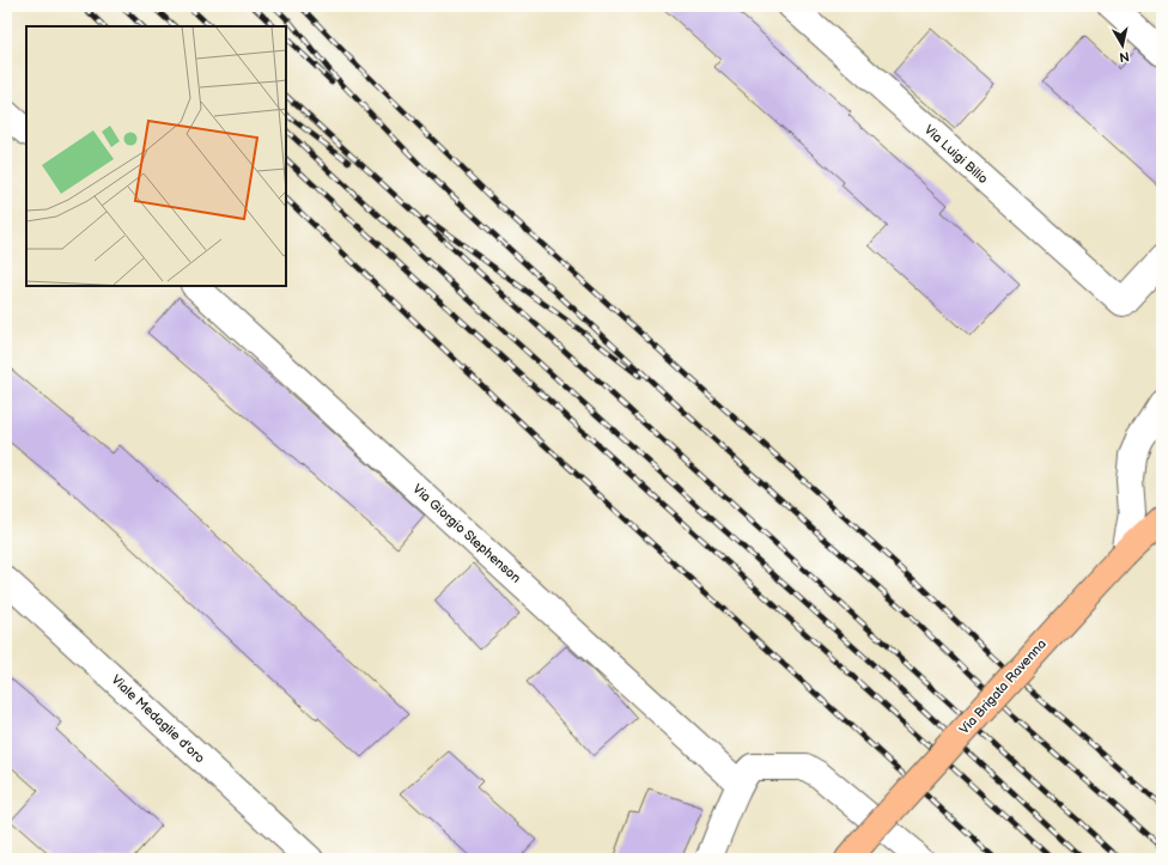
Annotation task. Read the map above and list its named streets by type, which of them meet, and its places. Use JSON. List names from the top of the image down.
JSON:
{
  "streets": {
    "main road": ["Via Brigata Ravenna"],
    "street": ["Via Luigi Bilio", "Via Giorgio Stephenson", "Viale Medaglie d'oro"]
  },
  "north": "bottom"
}
